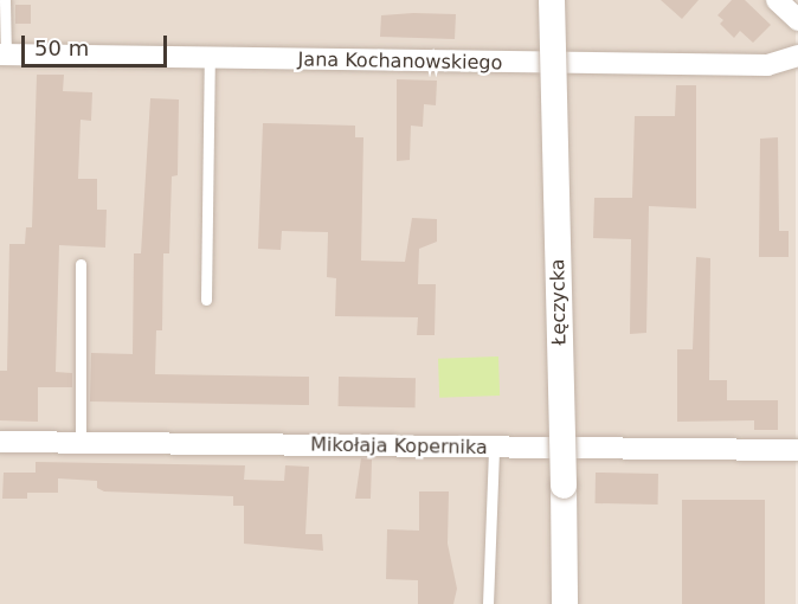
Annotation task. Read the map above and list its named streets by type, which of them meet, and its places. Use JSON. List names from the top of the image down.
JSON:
{
  "streets": {
    "street": ["Jana Kochanowskiego", "Łęczycka", "Mikołaja Kopernika"]
  },
  "scale_bar": "50 m"
}
